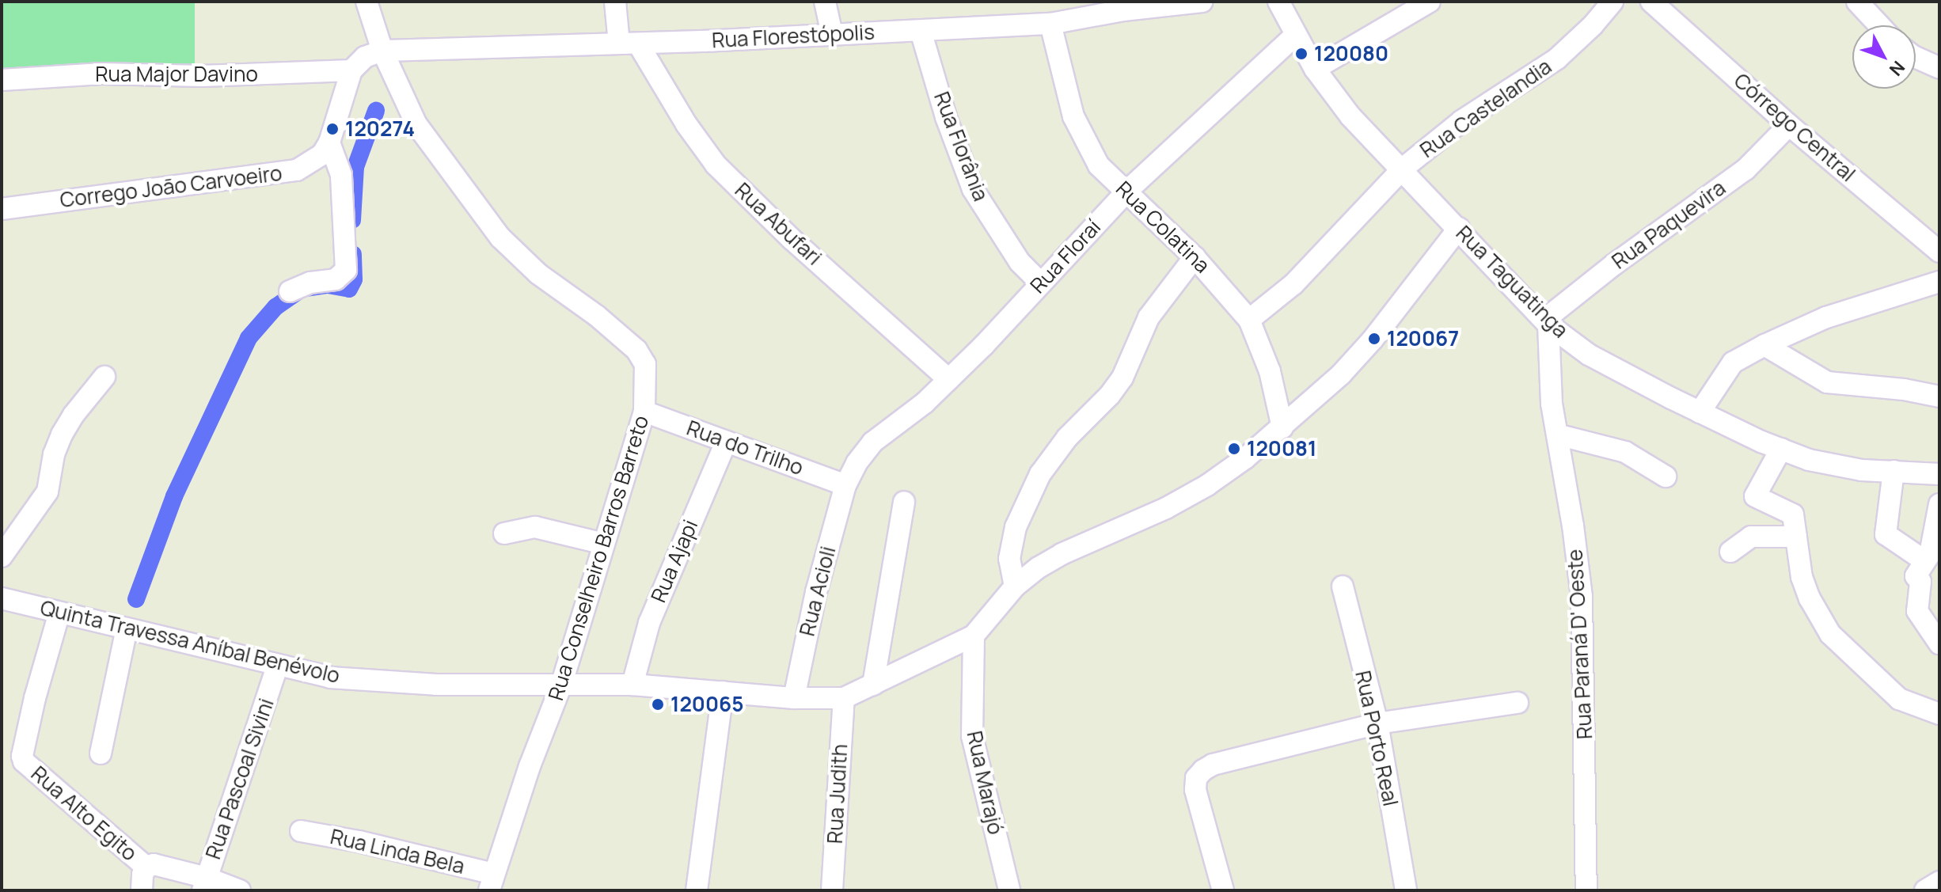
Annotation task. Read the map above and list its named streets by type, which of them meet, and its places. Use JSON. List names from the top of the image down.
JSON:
{
  "streets": {
    "street": [
      "Rua Florestópolis",
      "Rua Major Davino",
      "Rua Castelandia",
      "Córrego Central",
      "Rua Florânia",
      "Corrego João Carvoeiro",
      "Rua Abufari",
      "Rua Paquevira",
      "Rua Colatina",
      "Rua Floraí",
      "Rua Taguatinga",
      "Rua do Trilho",
      "Rua Conselheiro Barros Barreto",
      "Rua Ajapi",
      "Rua Acioli",
      "Quinta Travessa Aníbal Benévolo",
      "Rua Paraná D' Oeste",
      "Rua Porto Real",
      "Rua Pascoal Sivini",
      "Rua Marajó",
      "Rua Judith",
      "Rua Alto Egito",
      "Rua Linda Bela"
    ]
  },
  "crossings": [
    ["Rua Florestópolis", "Rua Florânia"],
    ["Rua Florestópolis", "Rua Abufari"],
    ["Rua Florestópolis", "Rua Colatina"],
    ["Rua Florestópolis", "Rua Conselheiro Barros Barreto"],
    ["Rua Castelandia", "Rua Colatina"],
    ["Rua Castelandia", "Rua Taguatinga"],
    ["Córrego Central", "Rua Paquevira"],
    ["Rua Florânia", "Rua Floraí"],
    ["Rua Abufari", "Rua Floraí"],
    ["Rua Paquevira", "Rua Taguatinga"],
    ["Rua Paquevira", "Rua Paraná D' Oeste"],
    ["Rua Colatina", "Rua Floraí"],
    ["Rua Colatina", "Quinta Travessa Aníbal Benévolo"],
    ["Rua Floraí", "Rua Taguatinga"],
    ["Rua Floraí", "Rua do Trilho"],
    ["Rua Floraí", "Rua Acioli"],
    ["Rua Taguatinga", "Quinta Travessa Aníbal Benévolo"],
    ["Rua Taguatinga", "Rua Paraná D' Oeste"],
    ["Rua do Trilho", "Rua Conselheiro Barros Barreto"],
    ["Rua do Trilho", "Rua Ajapi"],
    ["Rua do Trilho", "Rua Acioli"],
    ["Rua Conselheiro Barros Barreto", "Quinta Travessa Aníbal Benévolo"],
    ["Rua Conselheiro Barros Barreto", "Rua Linda Bela"],
    ["Rua Ajapi", "Quinta Travessa Aníbal Benévolo"],
    ["Rua Acioli", "Quinta Travessa Aníbal Benévolo"],
    ["Quinta Travessa Aníbal Benévolo", "Rua Pascoal Sivini"],
    ["Quinta Travessa Aníbal Benévolo", "Rua Marajó"],
    ["Quinta Travessa Aníbal Benévolo", "Rua Judith"],
    ["Quinta Travessa Aníbal Benévolo", "Rua Alto Egito"]
  ],
  "places": [
    "120080",
    "120274",
    "120067",
    "120081",
    "120065"
  ],
  "north": "bottom right"
}
